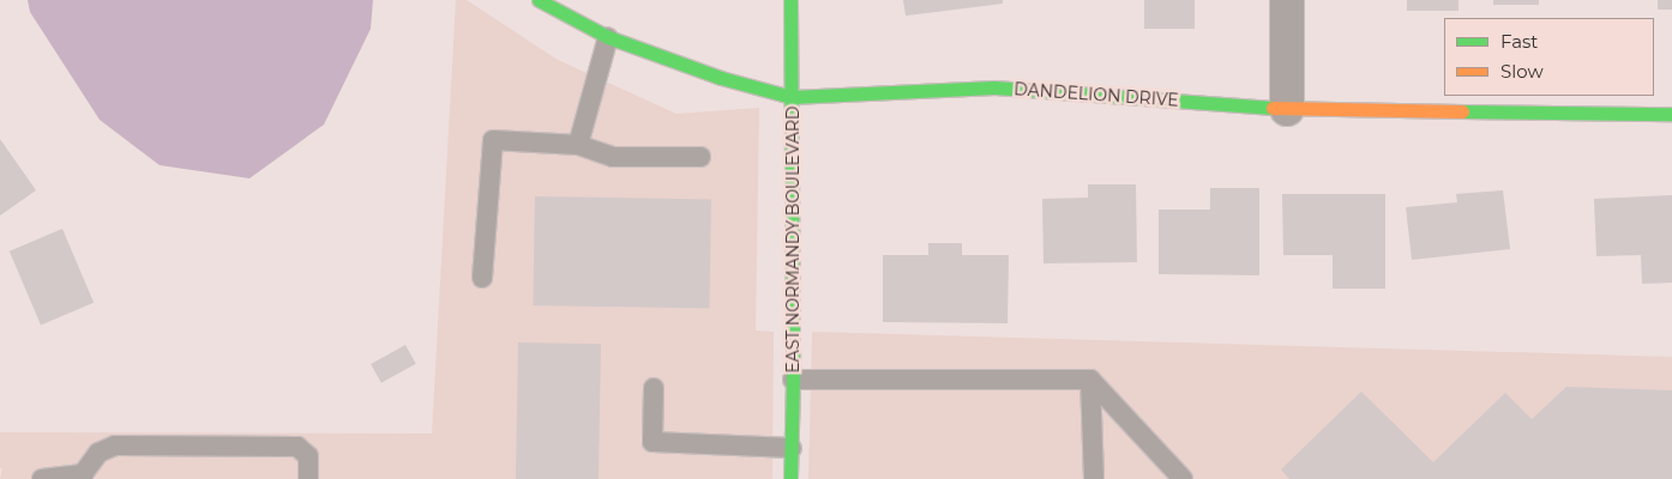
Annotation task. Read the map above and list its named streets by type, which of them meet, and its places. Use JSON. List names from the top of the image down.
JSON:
{
  "streets": {
    "street": ["DANDELION DRIVE", "EAST NORMANDY BOULEVARD"]
  },
  "crossings": [
    ["DANDELION DRIVE", "EAST NORMANDY BOULEVARD"]
  ],
  "legend": ["Fast", "Slow"]
}
